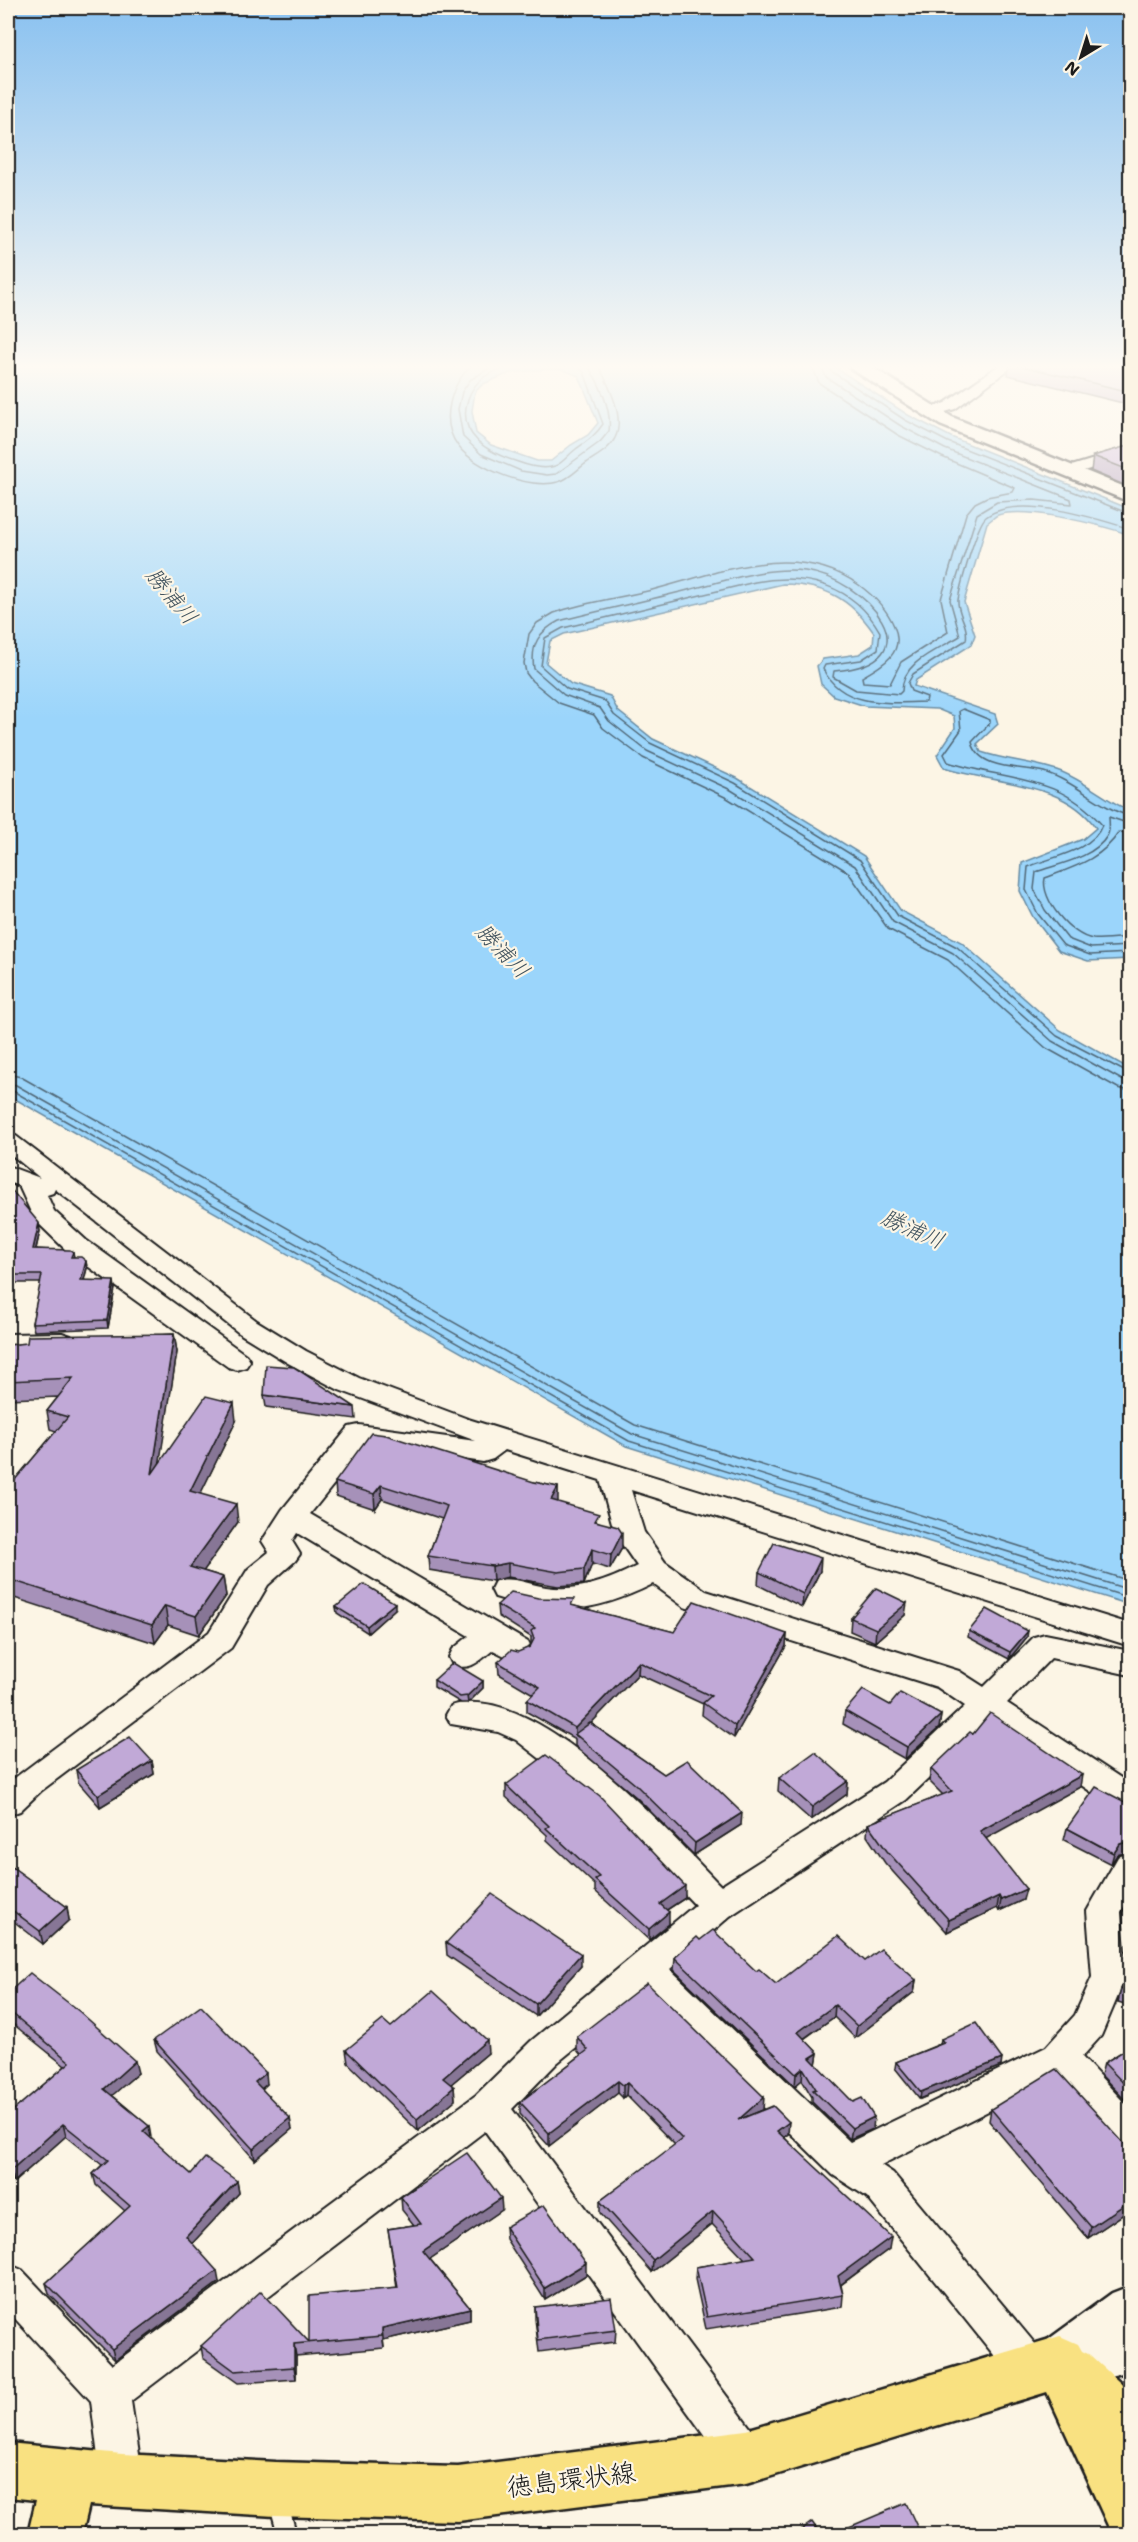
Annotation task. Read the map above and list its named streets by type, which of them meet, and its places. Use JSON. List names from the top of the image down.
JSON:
{
  "streets": {
    "main road": ["徳島環状線"]
  },
  "water": ["勝浦川"],
  "north": "bottom left"
}
